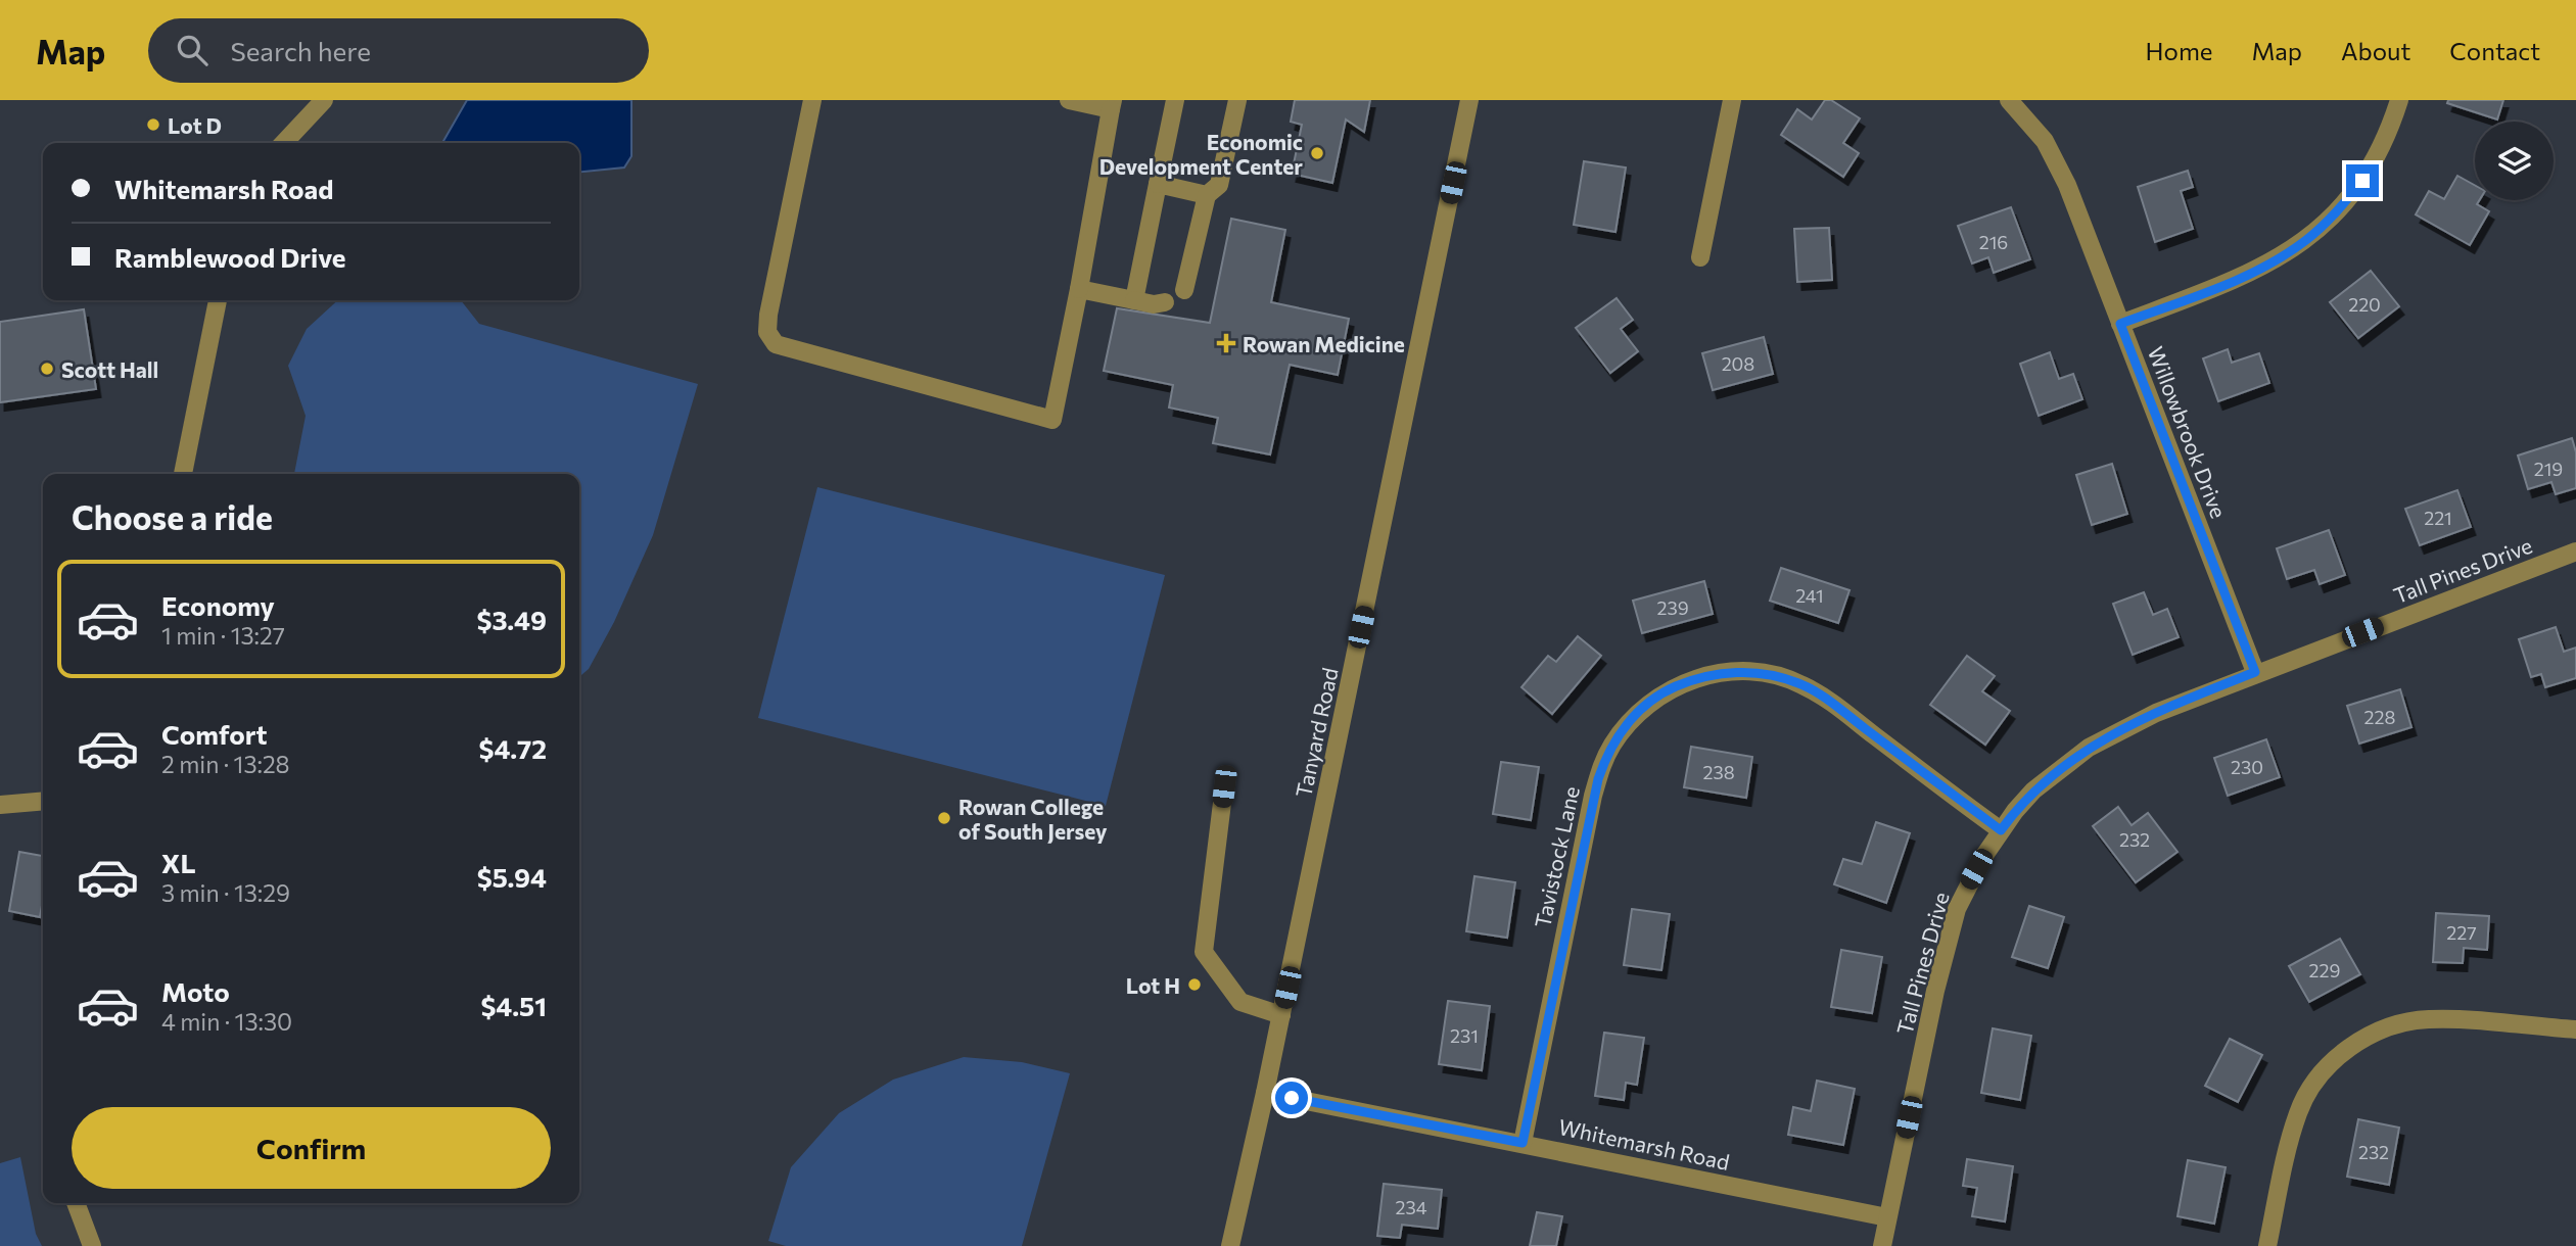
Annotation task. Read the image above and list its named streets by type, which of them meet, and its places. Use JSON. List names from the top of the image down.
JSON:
{
  "streets": {
    "street": [
      "Willowbrook Drive",
      "Tall Pines Drive",
      "Tanyard Road",
      "Tavistock Lane",
      "Whitemarsh Road"
    ]
  },
  "crossings": [
    ["Willowbrook Drive", "Tall Pines Drive"],
    ["Tall Pines Drive", "Tavistock Lane"],
    ["Tall Pines Drive", "Whitemarsh Road"],
    ["Tanyard Road", "Whitemarsh Road"],
    ["Tavistock Lane", "Whitemarsh Road"]
  ],
  "places": {
    "other": [
      "Lot D",
      "Economic Development Center",
      "Scott Hall",
      "Rowan College of South Jersey",
      "Lot H"
    ],
    "health": ["Rowan Medicine"]
  },
  "house_numbers": [
    "216",
    "220",
    "208",
    "219",
    "221",
    "241",
    "239",
    "228",
    "230",
    "238",
    "232",
    "227",
    "229",
    "231",
    "232",
    "234"
  ],
  "page": {
    "header": "Map",
    "search": "Search here",
    "nav": [
      "Home",
      "Map",
      "About",
      "Contact"
    ],
    "banner": ["Whitemarsh Road", "Ramblewood Drive"],
    "heading": "Choose a ride",
    "list": [
      {
        "name": "Economy",
        "note": "1 min · 13:27",
        "value": "$3.49"
      },
      {
        "name": "Comfort",
        "note": "2 min · 13:28",
        "value": "$4.72"
      },
      {
        "name": "XL",
        "note": "3 min · 13:29",
        "value": "$5.94"
      },
      {
        "name": "Moto",
        "note": "4 min · 13:30",
        "value": "$4.51"
      }
    ],
    "buttons": "Confirm"
  }
}
